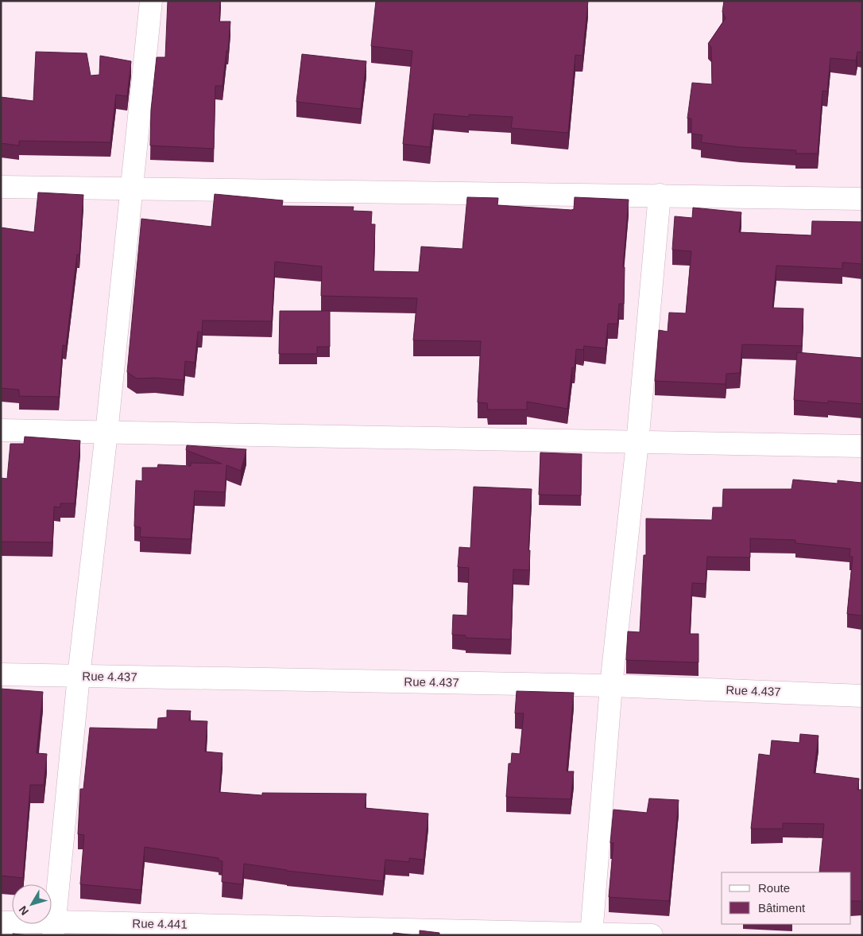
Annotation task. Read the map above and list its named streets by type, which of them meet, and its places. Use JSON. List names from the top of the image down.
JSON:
{
  "streets": {
    "street": ["Rue 4.437", "Rue 4.441"]
  },
  "legend": ["Route", "Bâtiment"],
  "north": "bottom left"
}
